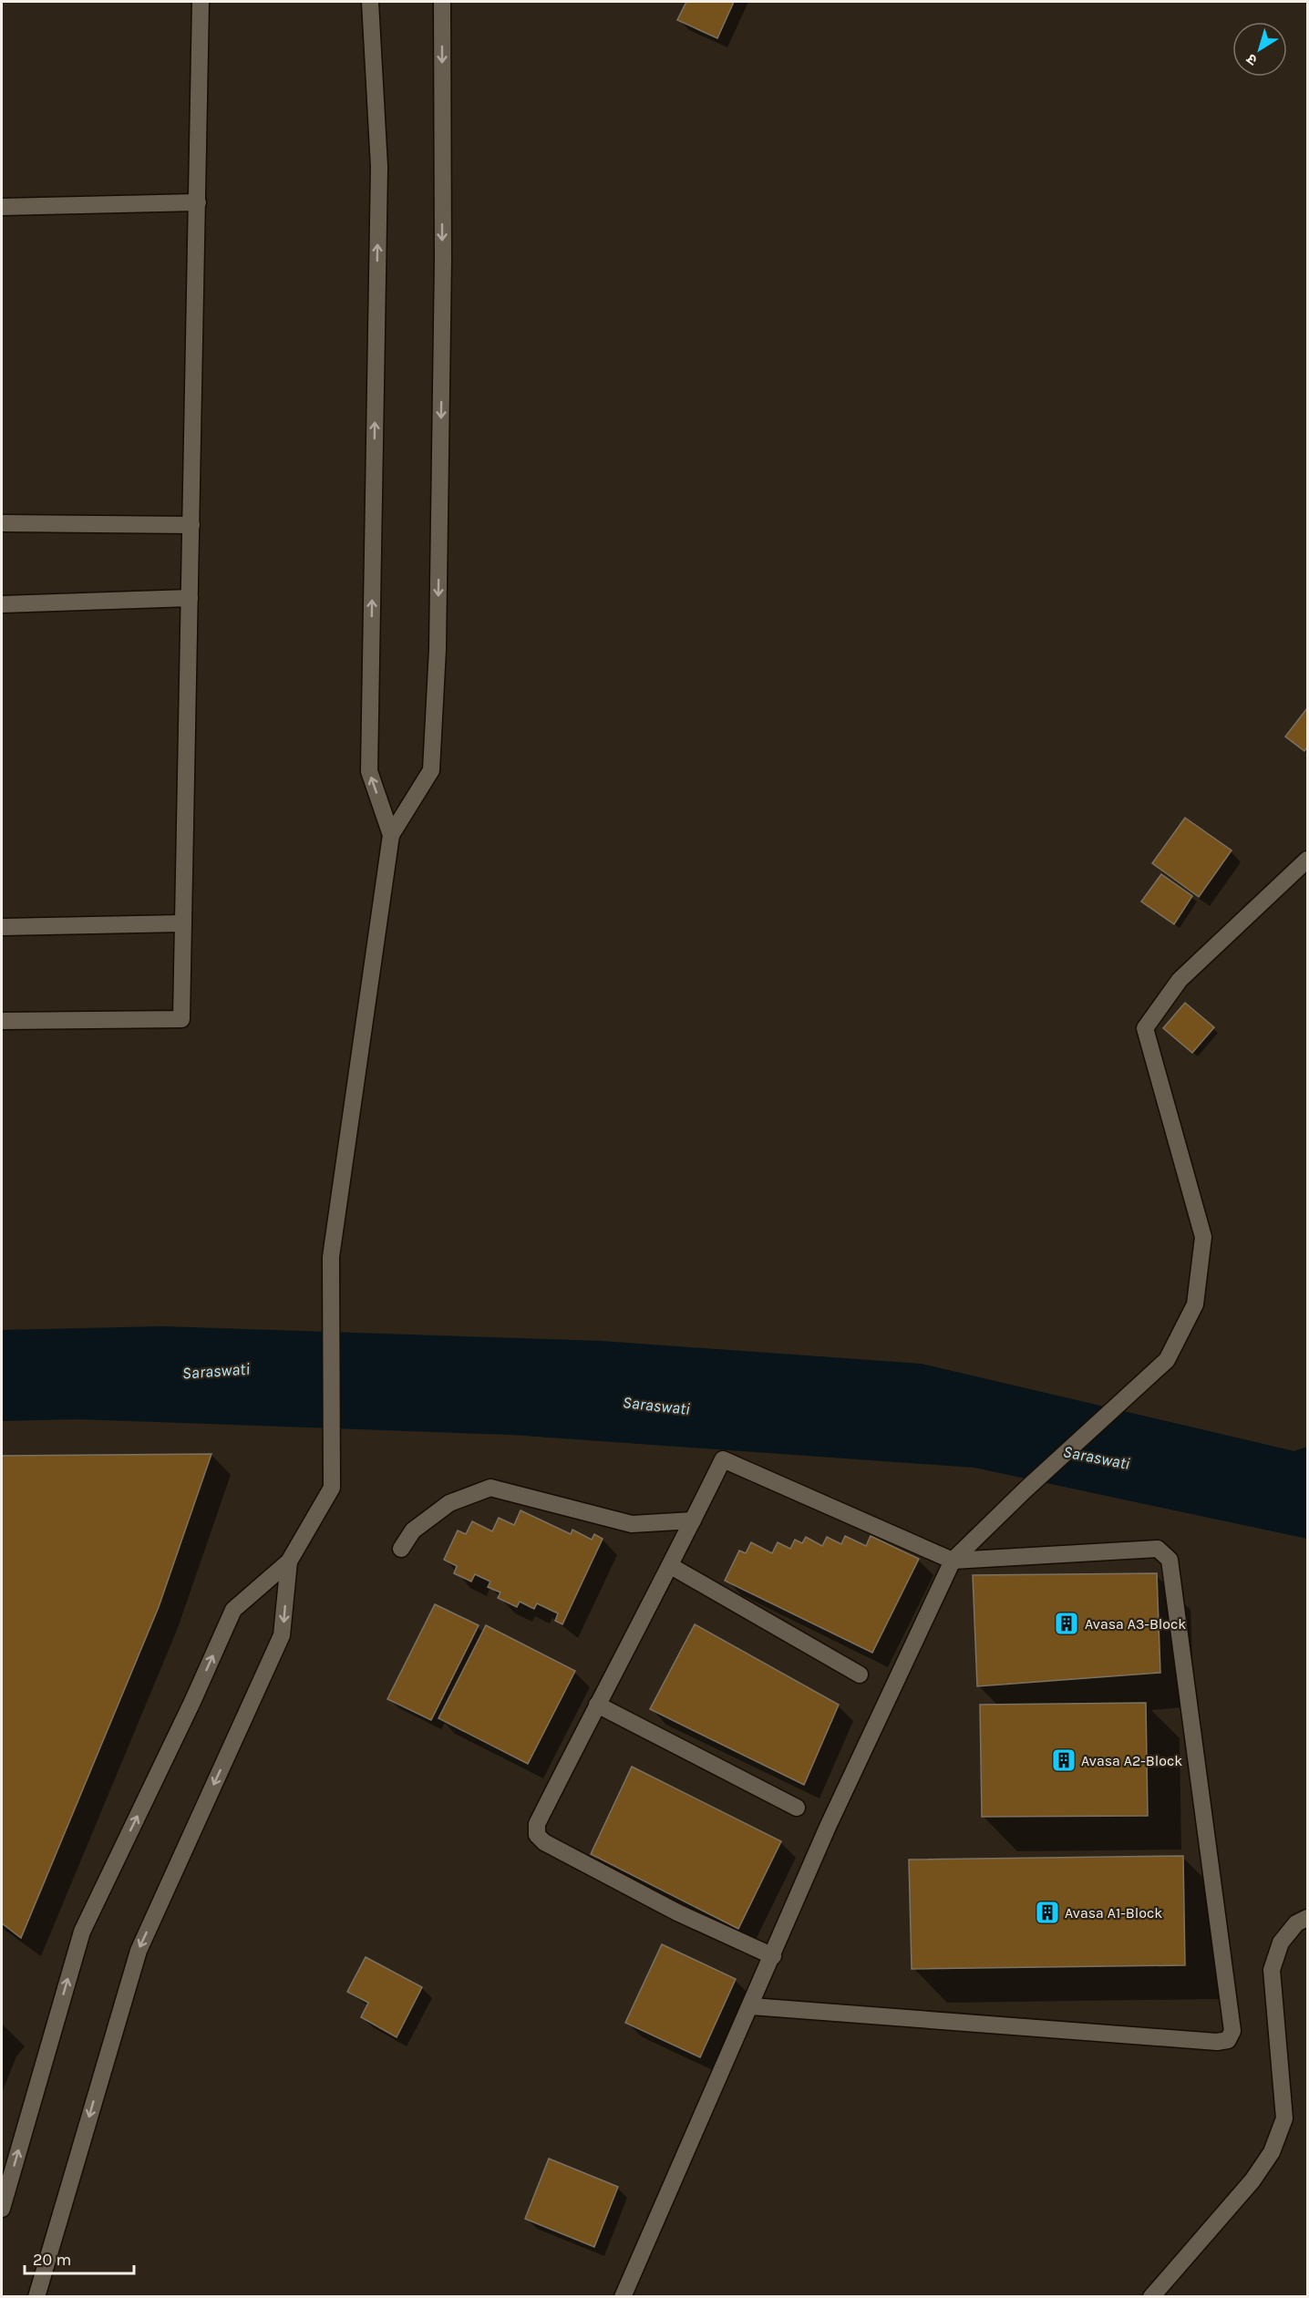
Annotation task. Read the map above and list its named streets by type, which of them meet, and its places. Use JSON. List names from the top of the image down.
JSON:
{
  "water": ["Saraswati"],
  "places": {
    "building": ["Avasa A3-Block", "Avasa A2-Block", "Avasa A1-Block"]
  },
  "scale_bar": "20 m",
  "north": "bottom left"
}
